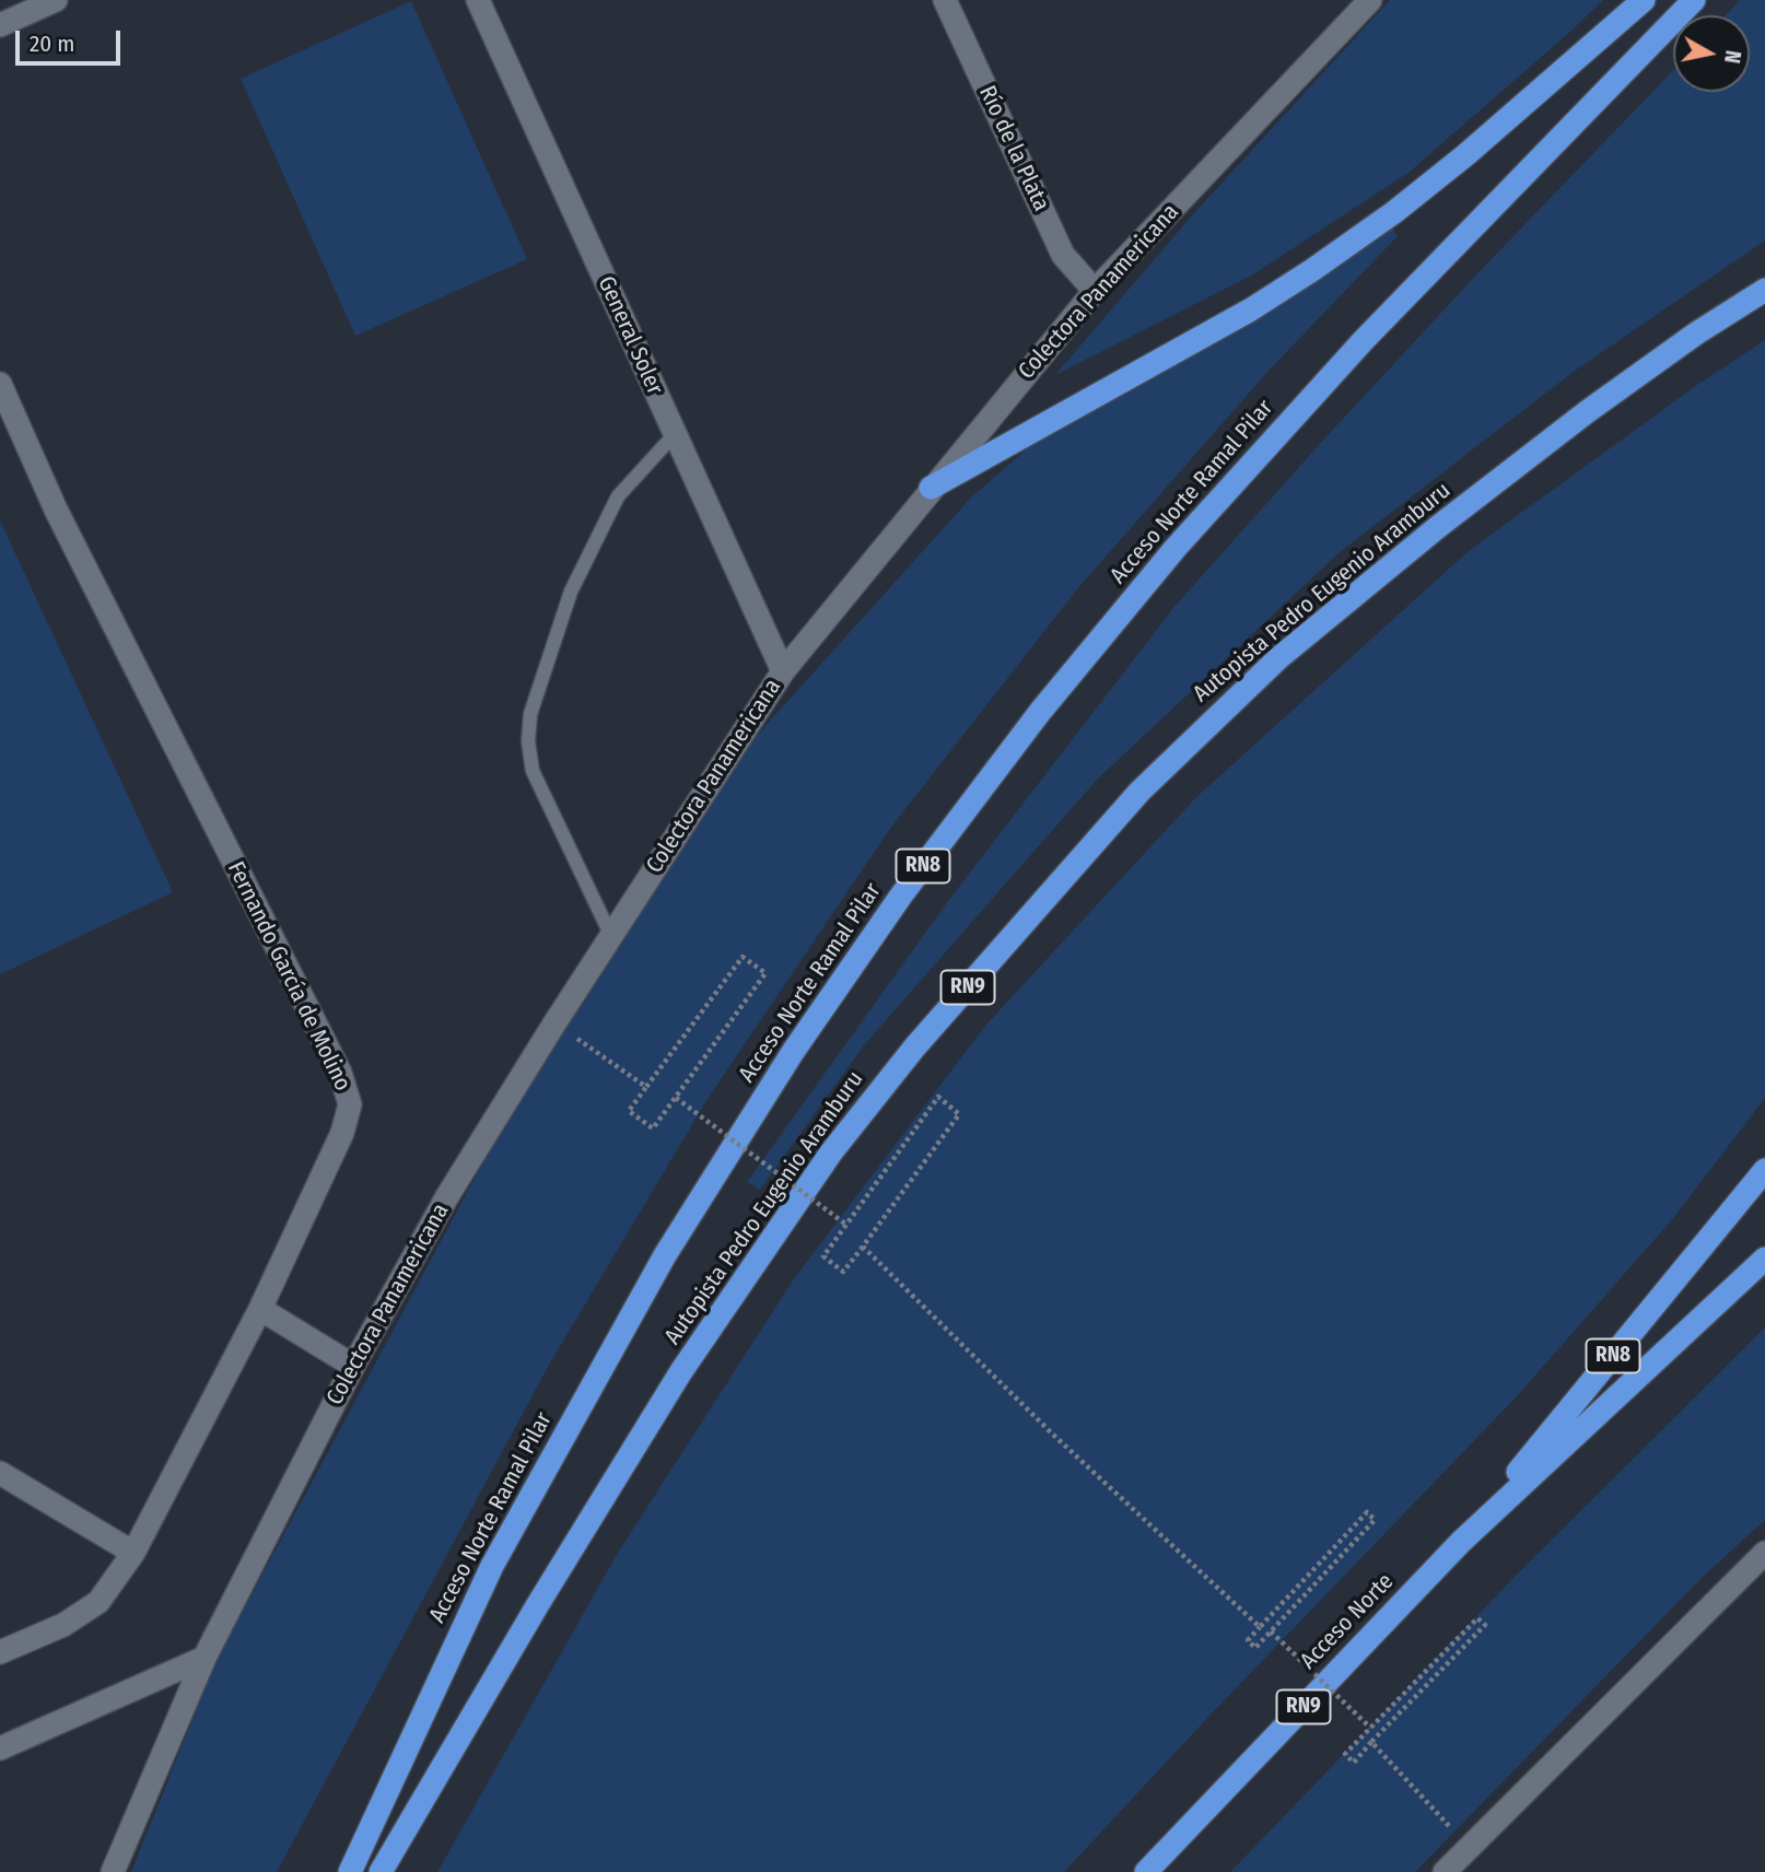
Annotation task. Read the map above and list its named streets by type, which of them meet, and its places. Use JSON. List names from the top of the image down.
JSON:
{
  "streets": {
    "highway": [
      "Acceso Norte Ramal Pilar",
      "Autopista Pedro Eugenio Aramburu",
      "RN8",
      "RN9",
      "Acceso Norte"
    ],
    "street": [
      "Río de la Plata",
      "Colectora Panamericana",
      "General Soler",
      "Fernando García de Molino"
    ]
  },
  "crossings": [
    ["Río de la Plata", "Colectora Panamericana"],
    ["Colectora Panamericana", "General Soler"],
    ["RN8", "RN9"],
    ["RN8", "Acceso Norte"],
    ["RN9", "Acceso Norte"]
  ],
  "scale_bar": "20 m",
  "north": "right"
}
